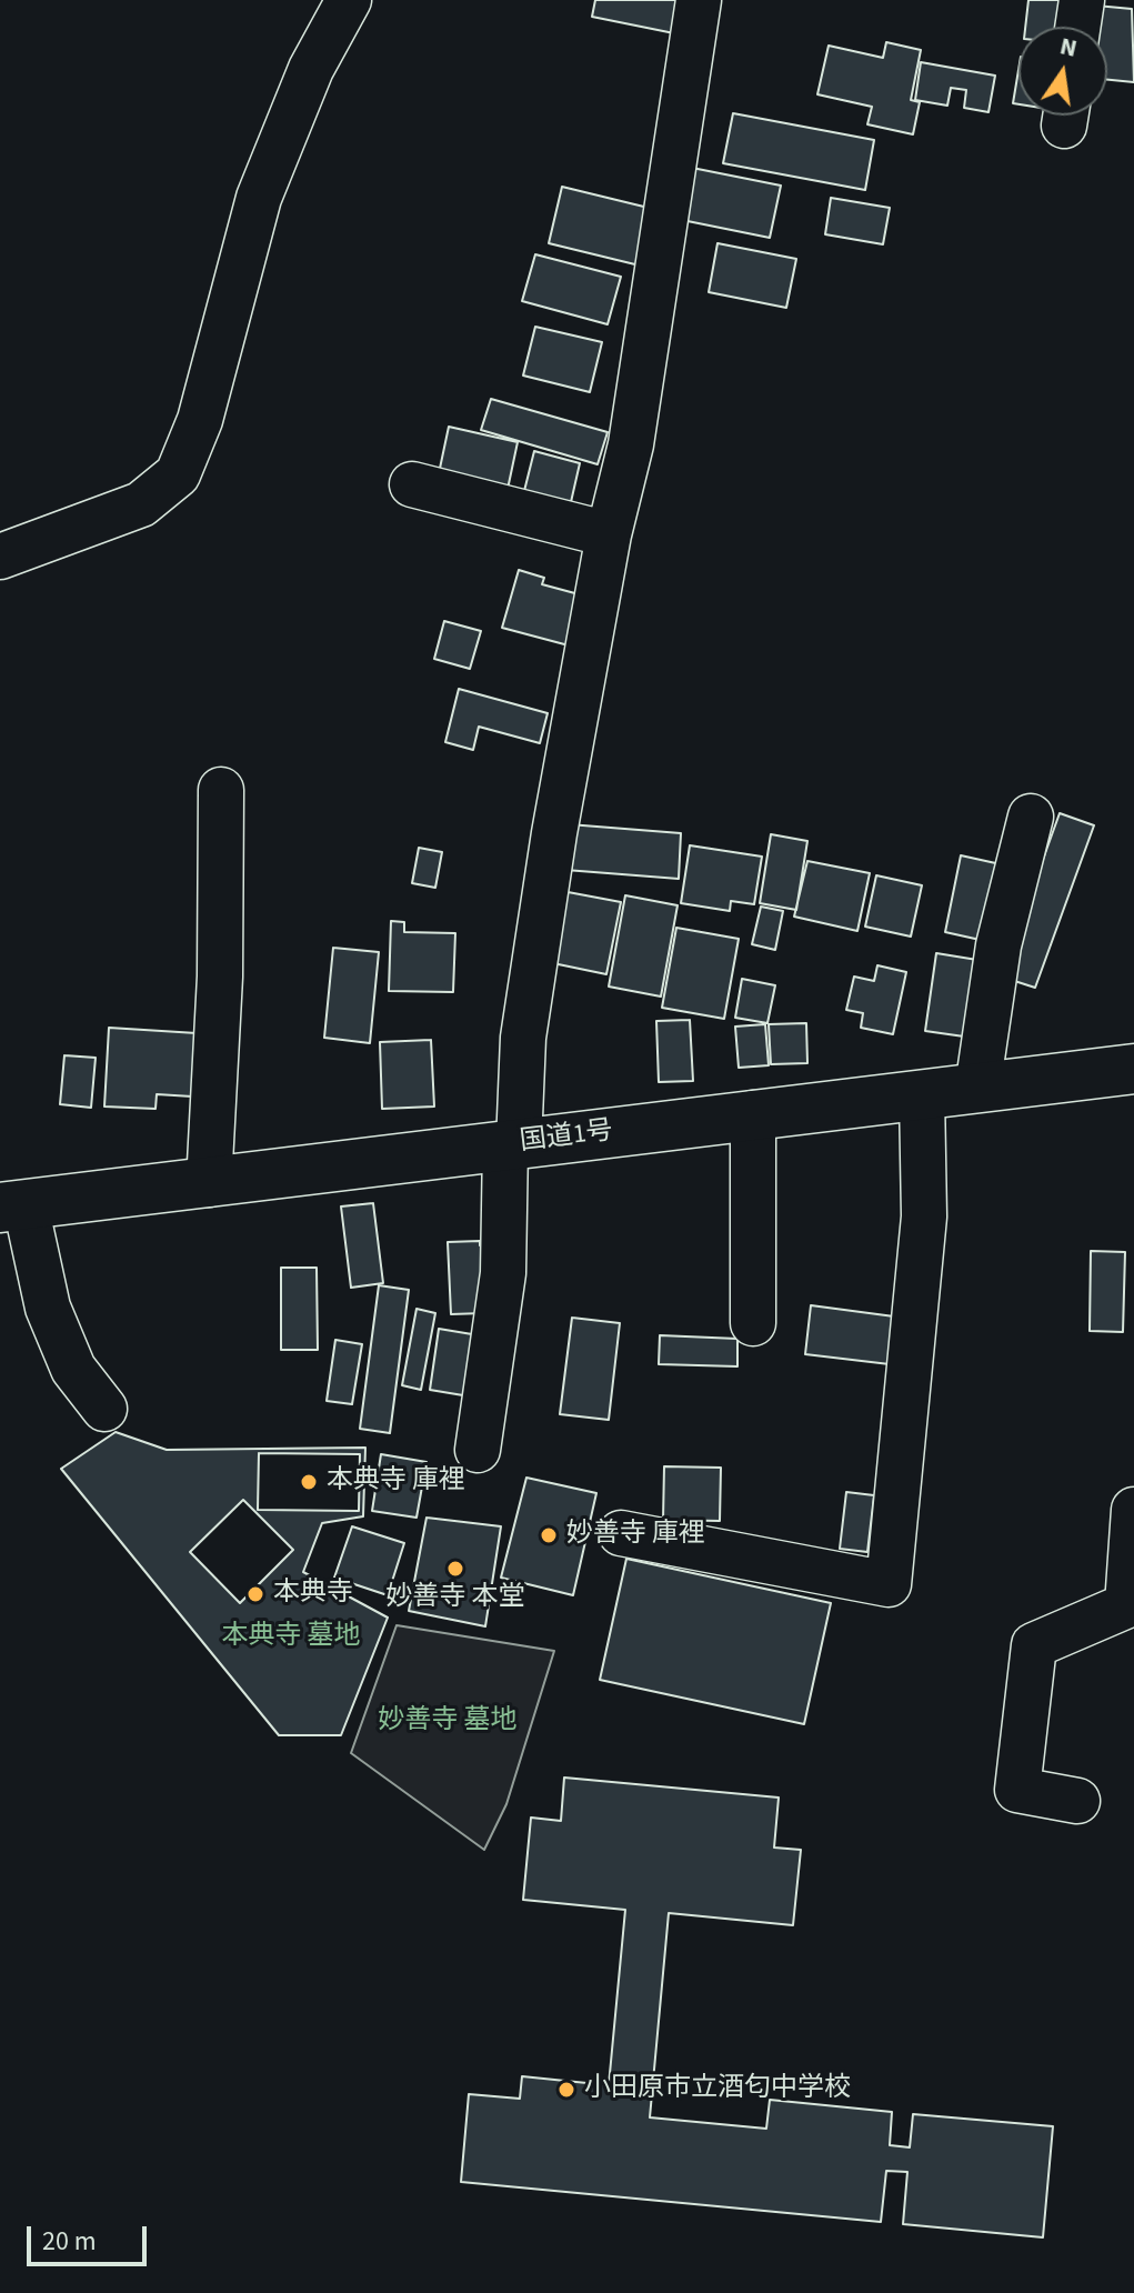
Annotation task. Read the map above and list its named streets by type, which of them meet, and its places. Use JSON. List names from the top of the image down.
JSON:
{
  "streets": {
    "highway": ["国道1号"]
  },
  "parks": ["本典寺 墓地", "妙善寺 墓地"],
  "places": [
    "本典寺 庫裡",
    "妙善寺 庫裡",
    "妙善寺 本堂",
    "本典寺",
    "小田原市立酒匂中学校"
  ],
  "scale_bar": "20 m",
  "north": "top"
}
